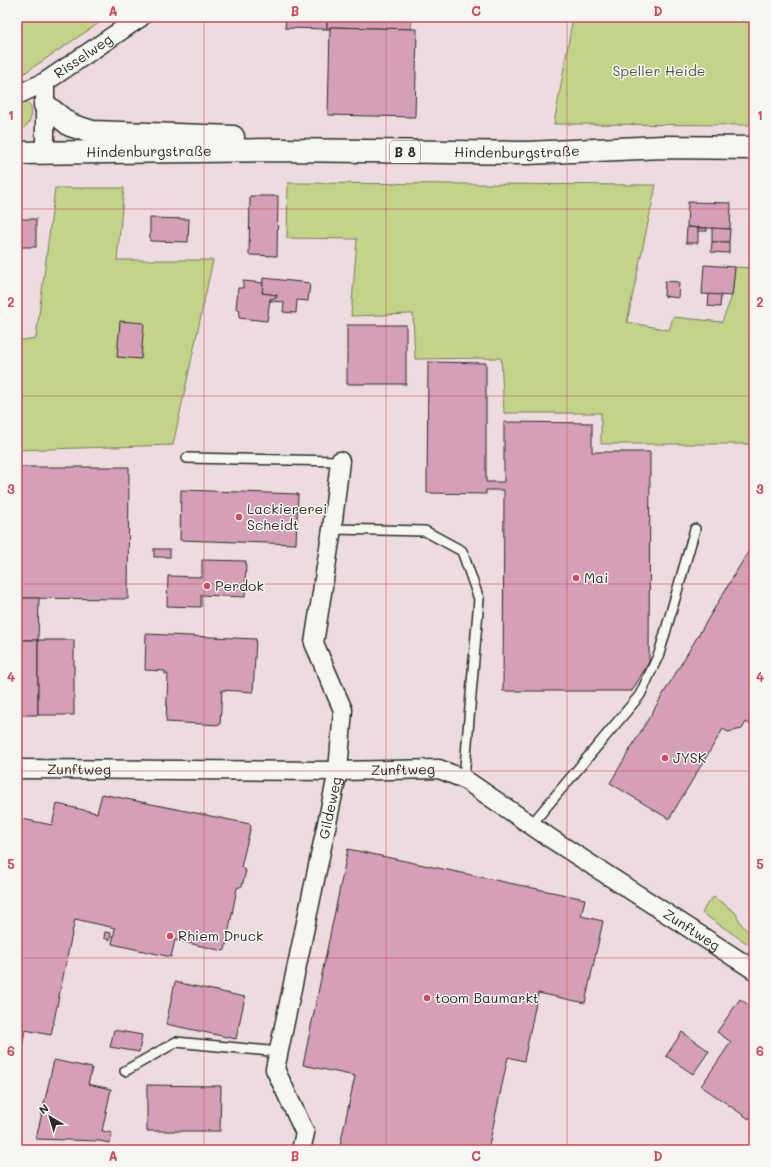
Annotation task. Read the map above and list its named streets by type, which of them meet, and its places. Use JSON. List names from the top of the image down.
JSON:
{
  "streets": {
    "main road": ["Hindenburgstraße", "B 8"],
    "street": ["Risselweg", "Zunftweg", "Gildeweg"]
  },
  "crossings": [
    ["Risselweg", "Hindenburgstraße"],
    ["Zunftweg", "Gildeweg"]
  ],
  "parks": ["Speller Heide"],
  "places": [
    "Lackiererei Scheidt",
    "Mai",
    "Perdok",
    "JYSK",
    "Rhiem Druck",
    "toom Baumarkt"
  ],
  "north": "top left",
  "grid": {
    "columns": [
      "A",
      "B",
      "C",
      "D"
    ],
    "rows": [
      "1",
      "2",
      "3",
      "4",
      "5",
      "6"
    ]
  }
}
